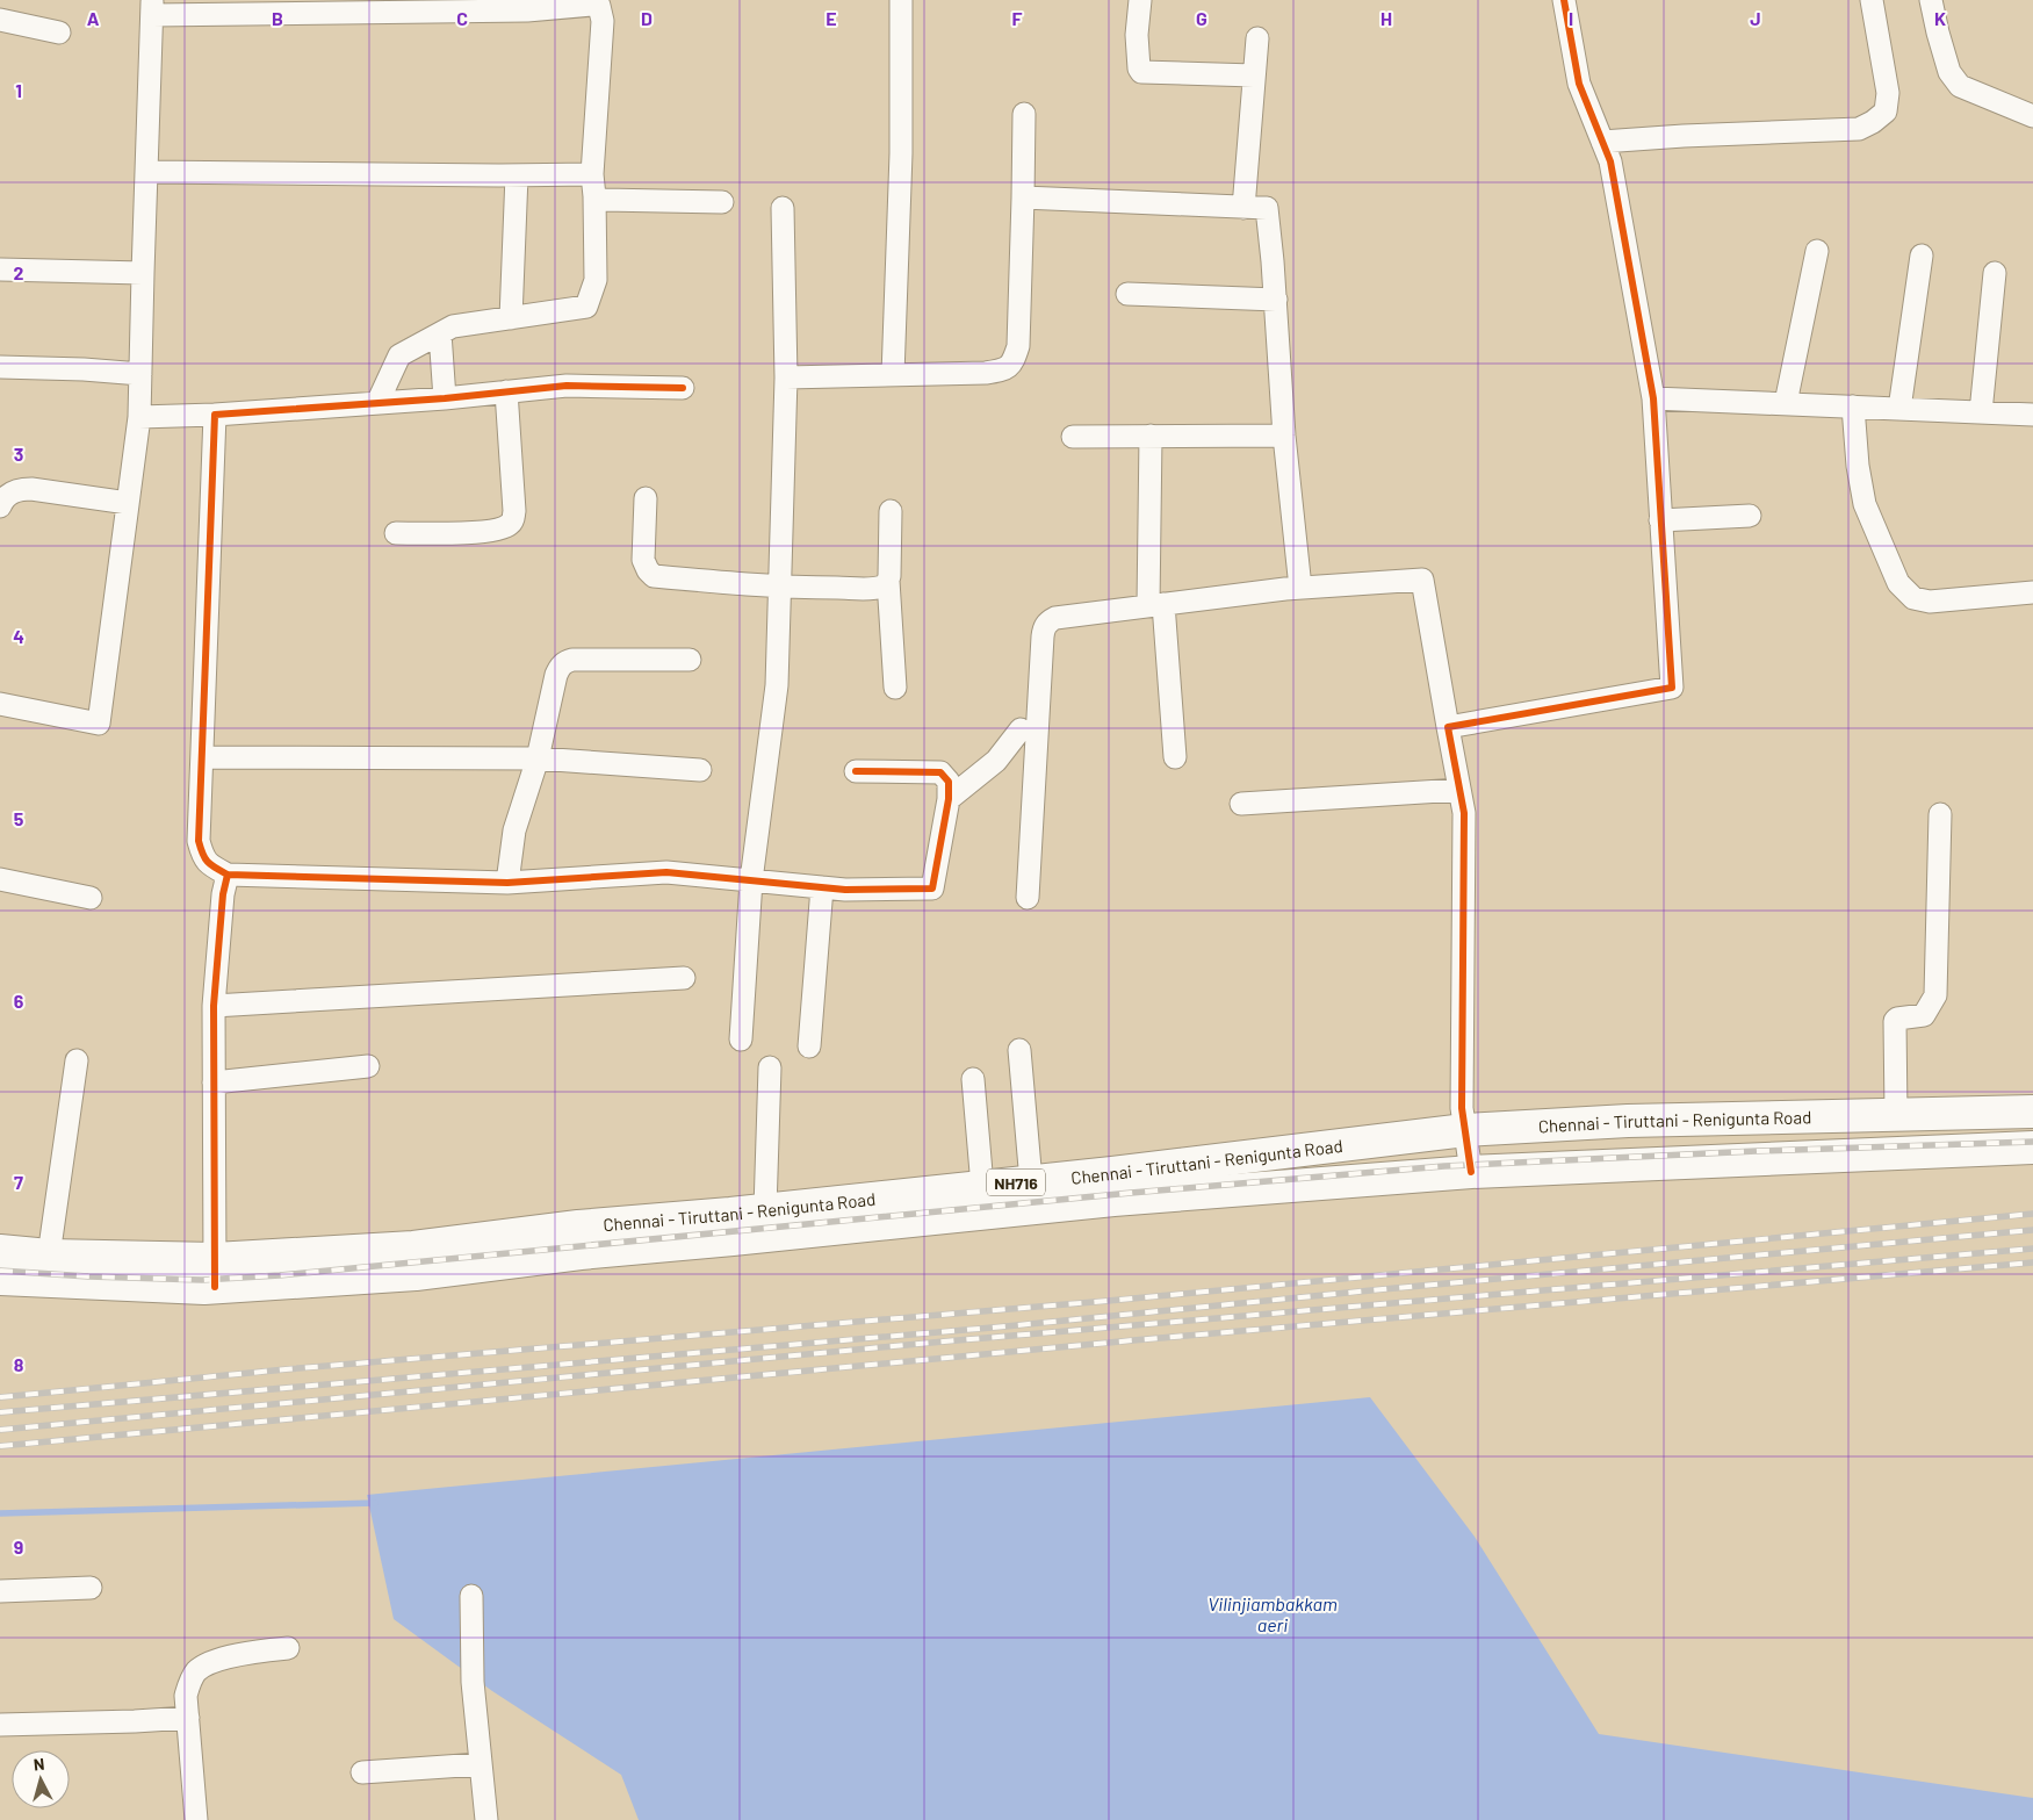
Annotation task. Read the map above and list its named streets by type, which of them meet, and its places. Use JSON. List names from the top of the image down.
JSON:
{
  "streets": {
    "highway": ["Chennai - Tiruttani - Renigunta Road", "NH716"]
  },
  "water": ["Vilinjiambakkam aeri"],
  "north": "top",
  "grid": {
    "columns": [
      "A",
      "B",
      "C",
      "D",
      "E",
      "F",
      "G",
      "H",
      "I",
      "J",
      "K"
    ],
    "rows": [
      "1",
      "2",
      "3",
      "4",
      "5",
      "6",
      "7",
      "8",
      "9"
    ]
  }
}
